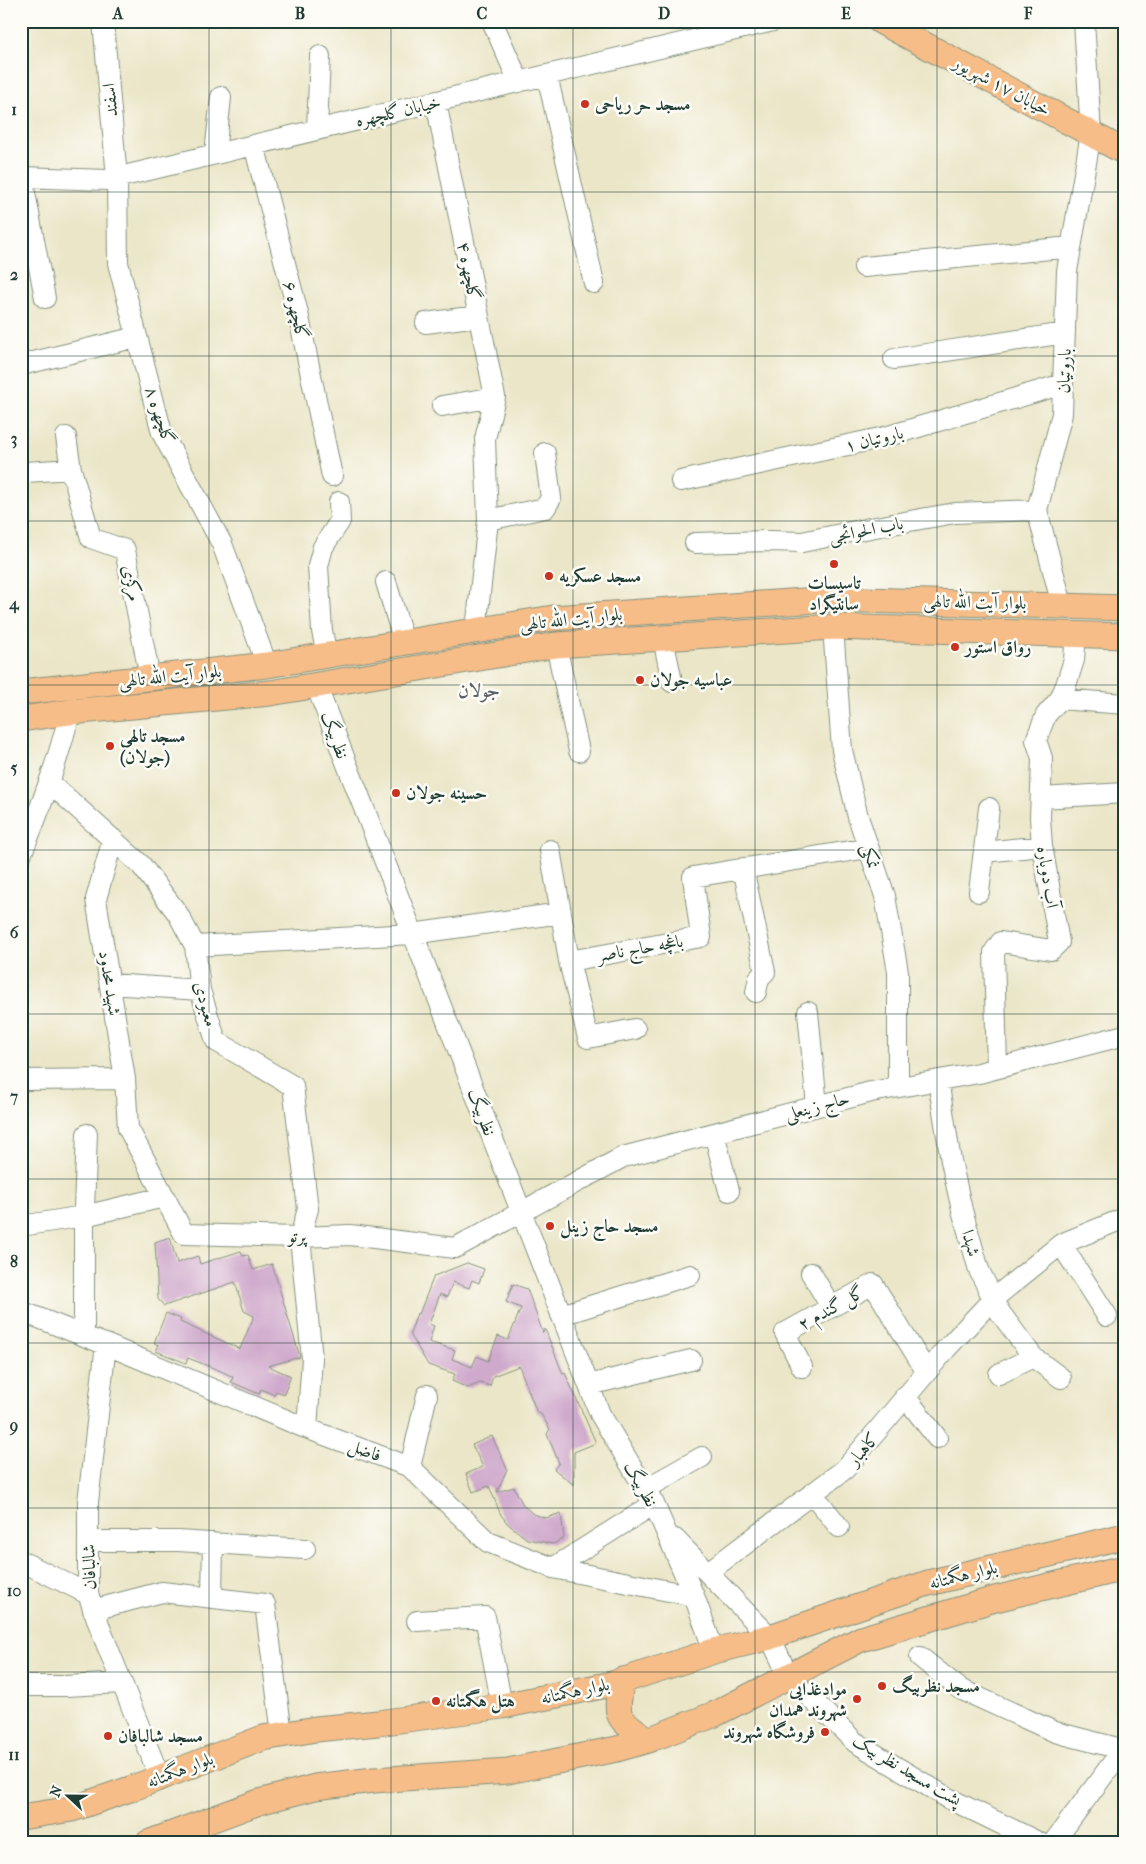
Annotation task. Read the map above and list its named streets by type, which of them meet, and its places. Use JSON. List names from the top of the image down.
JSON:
{
  "streets": {
    "main road": ["خیابان ۱۷ شهریور", "بلوار آیت الله تالهی", "بلوار هگمتانه"],
    "street": [
      "اسفند",
      "خیابان گلچهره",
      "گلچهره ۴",
      "گلچهره ۶",
      "باروتیان",
      "گلچهره ۸",
      "۱ باروتیان",
      "باب الحوائجی",
      "مرکزی",
      "نظربیگ",
      "نمکی",
      "آب دوباره",
      "باغچه حاج ناصر",
      "شهید محدود",
      "معبودی",
      "حاج زینعلی",
      "پرتو",
      "شهدا",
      "گل گندم ۲",
      "کاهبار",
      "فاضل",
      "شالبافان",
      "پشت مسجد نظر بیک"
    ]
  },
  "crossings": [
    ["خیابان ۱۷ شهریور", "باروتیان"],
    ["اسفند", "خیابان گلچهره"],
    ["اسفند", "گلچهره ۸"],
    ["خیابان گلچهره", "گلچهره ۴"],
    ["خیابان گلچهره", "گلچهره ۶"],
    ["خیابان گلچهره", "گلچهره ۸"],
    ["گلچهره ۴", "بلوار آیت الله تالهی"],
    ["باروتیان", "۱ باروتیان"],
    ["باروتیان", "باب الحوائجی"],
    ["باروتیان", "بلوار آیت الله تالهی"],
    ["گلچهره ۸", "بلوار آیت الله تالهی"],
    ["مرکزی", "بلوار آیت الله تالهی"],
    ["بلوار آیت الله تالهی", "نظربیگ"],
    ["بلوار آیت الله تالهی", "نمکی"],
    ["بلوار آیت الله تالهی", "آب دوباره"],
    ["نظربیگ", "حاج زینعلی"],
    ["نظربیگ", "پرتو"],
    ["نظربیگ", "کاهبار"],
    ["نظربیگ", "فاضل"],
    ["نظربیگ", "بلوار هگمتانه"],
    ["نظربیگ", "پشت مسجد نظر بیک"],
    ["نمکی", "باغچه حاج ناصر"],
    ["نمکی", "حاج زینعلی"],
    ["آب دوباره", "حاج زینعلی"],
    ["شهید محدود", "معبودی"],
    ["شهید محدود", "پرتو"],
    ["معبودی", "پرتو"],
    ["حاج زینعلی", "پرتو"],
    ["حاج زینعلی", "شهدا"],
    ["شهدا", "کاهبار"],
    ["گل گندم ۲", "کاهبار"],
    ["فاضل", "شالبافان"],
    ["شالبافان", "بلوار هگمتانه"],
    ["بلوار هگمتانه", "پشت مسجد نظر بیک"]
  ],
  "districts": ["جولان"],
  "places": [
    "مسجد حر ریاحی",
    "تاسیسات سانتیگراد",
    "مسجد عسکریه",
    "رواق استور",
    "عباسیه جولان",
    "مسجد تالهی (جولان)",
    "حسینه جولان",
    "مسجد حاج زینل",
    "مسجد نظربیگ",
    "موادغذایی شهروند همدان",
    "هتل هگمتانه",
    "فروشگاه شهروند",
    "مسجد شالبافان"
  ],
  "north": "left",
  "grid": {
    "columns": [
      "A",
      "B",
      "C",
      "D",
      "E",
      "F"
    ],
    "rows": [
      "1",
      "2",
      "3",
      "4",
      "5",
      "6",
      "7",
      "8",
      "9",
      "10",
      "11"
    ]
  }
}
